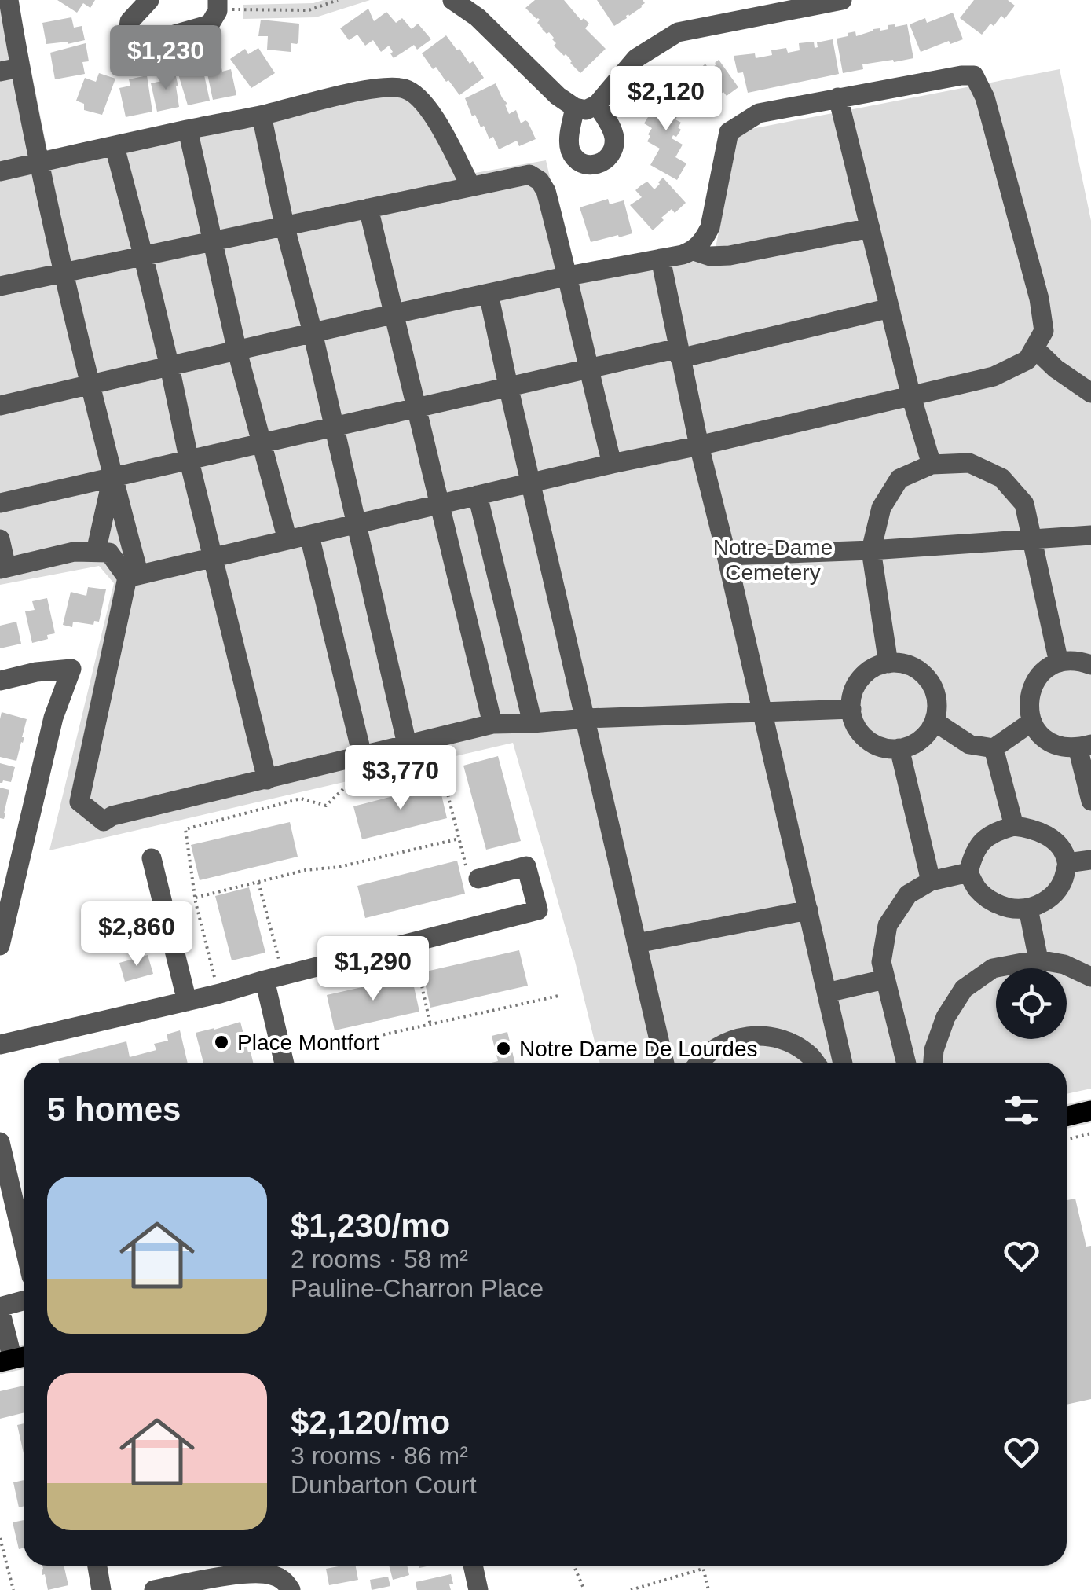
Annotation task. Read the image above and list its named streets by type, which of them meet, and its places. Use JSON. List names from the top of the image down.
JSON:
{
  "parks": ["Notre-Dame Cemetery"],
  "places": ["Place Montfort", "Notre Dame De Lourdes"],
  "page": {
    "price": [
      "$1,230",
      "$2,120",
      "$3,770",
      "$2,860",
      "$1,290"
    ],
    "heading": "5 homes",
    "list": [
      {
        "name": "$1,230/mo",
        "note": "2 rooms · 58 m² · Pauline-Charron Place"
      },
      {
        "name": "$2,120/mo",
        "note": "3 rooms · 86 m² · Dunbarton Court"
      }
    ]
  }
}
